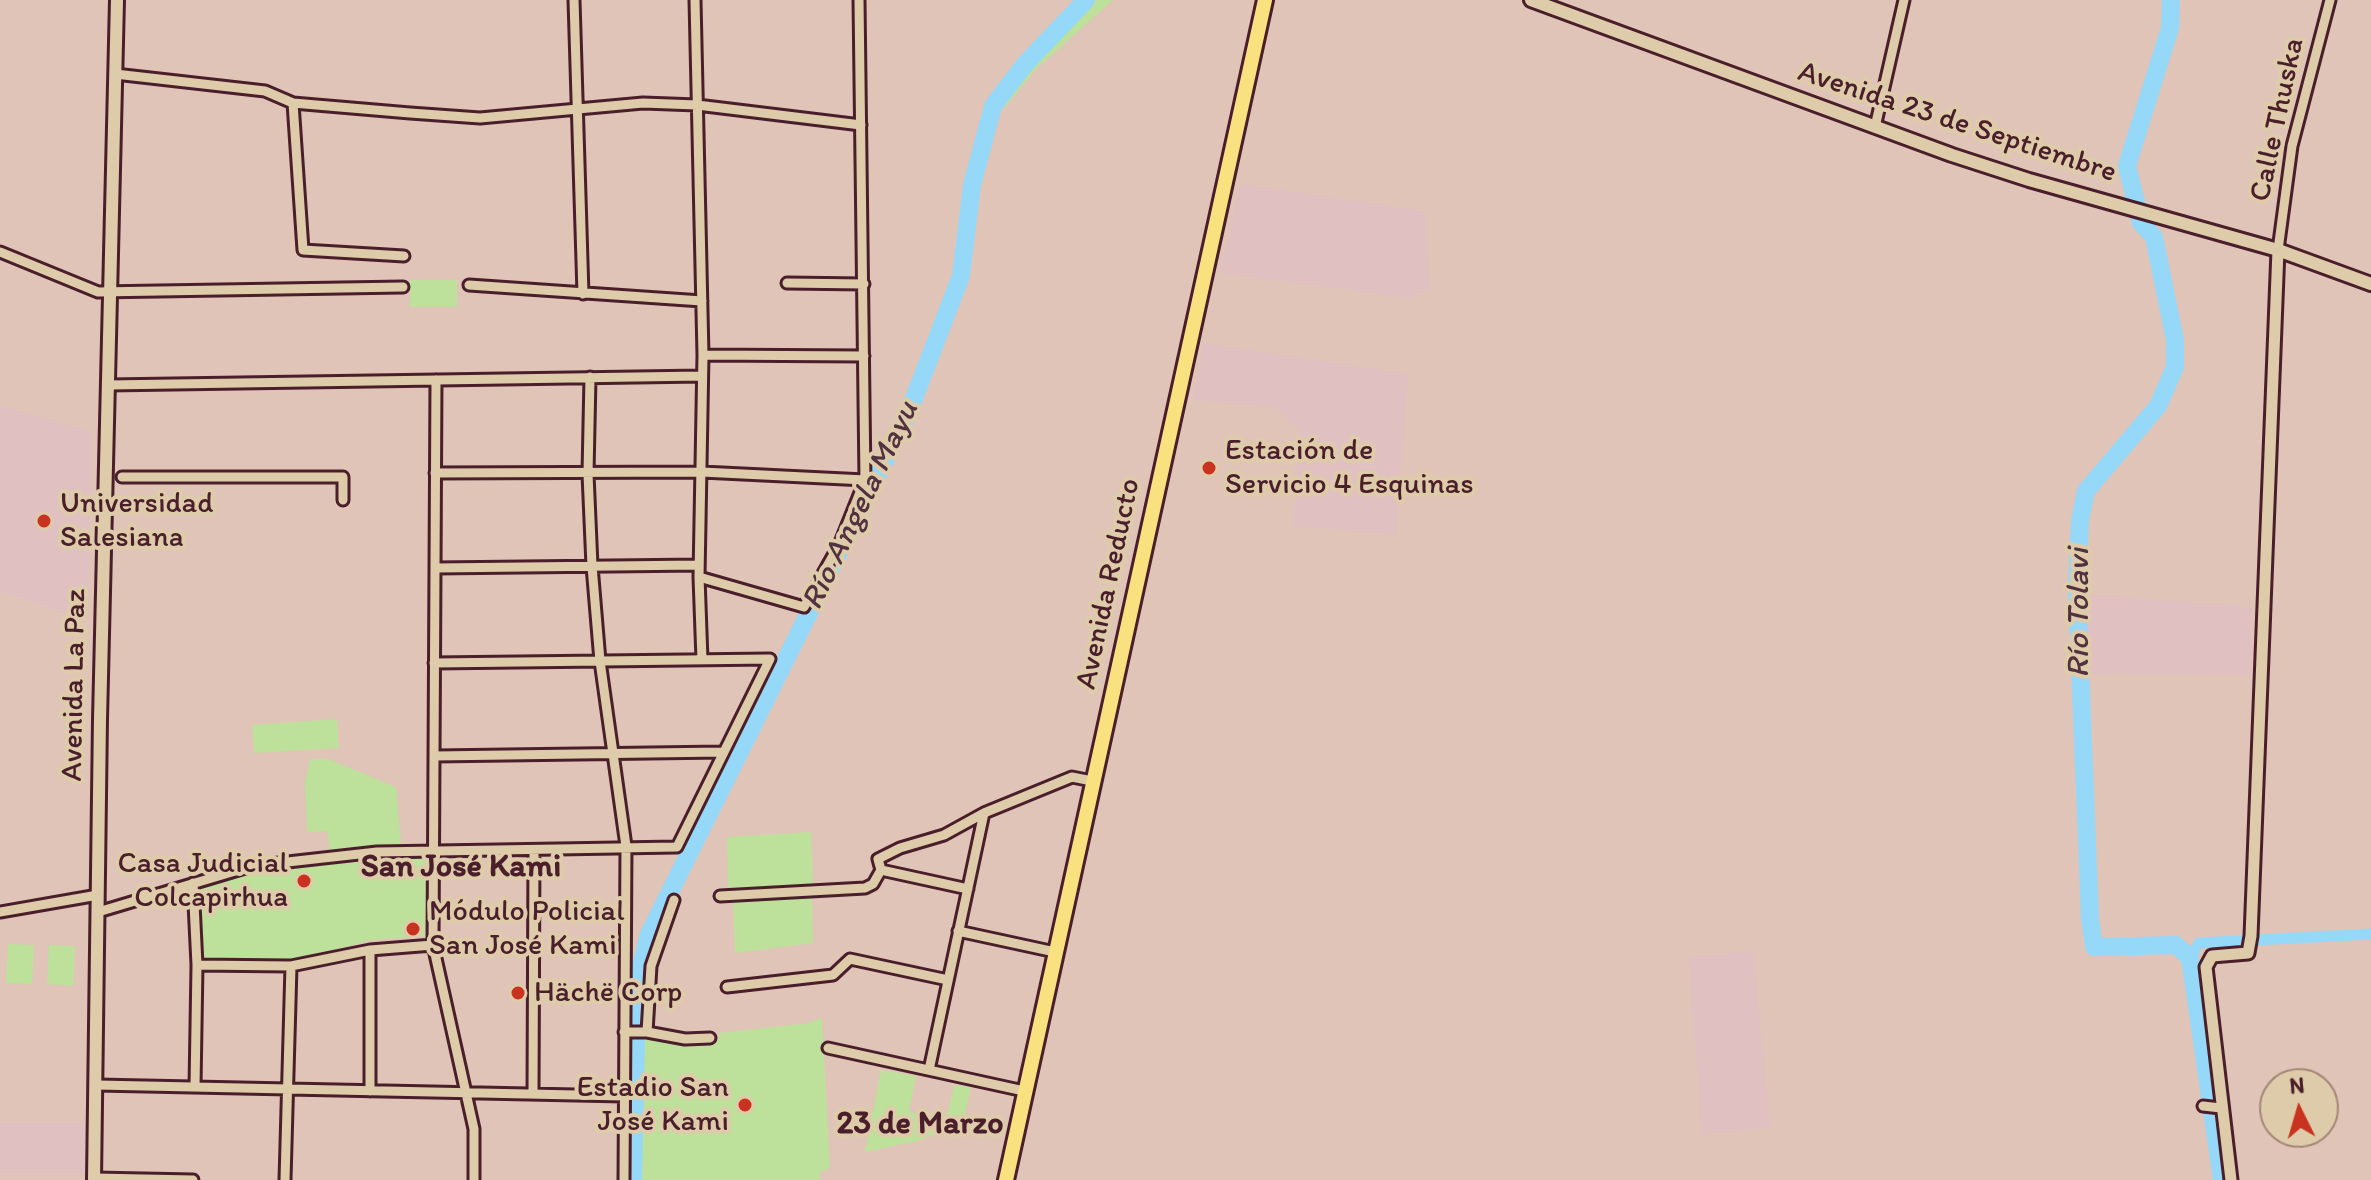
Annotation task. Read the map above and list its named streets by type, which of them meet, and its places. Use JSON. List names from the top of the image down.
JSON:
{
  "streets": {
    "main road": ["Avenida 23 de Septiembre", "Avenida Reducto", "Avenida La Paz"],
    "street": ["Calle Thuska"]
  },
  "crossings": [
    ["Calle Thuska", "Avenida 23 de Septiembre"]
  ],
  "districts": ["San José Kami", "23 de Marzo"],
  "water": ["Río Angela Mayu", "Río Tolavi"],
  "places": [
    "Estación de Servicio 4 Esquinas",
    "Universidad Salesiana",
    "Casa Judicial Colcapirhua",
    "Módulo Policial San José Kami",
    "Hächë Corp",
    "Estadio San José Kami"
  ],
  "north": "top"
}
